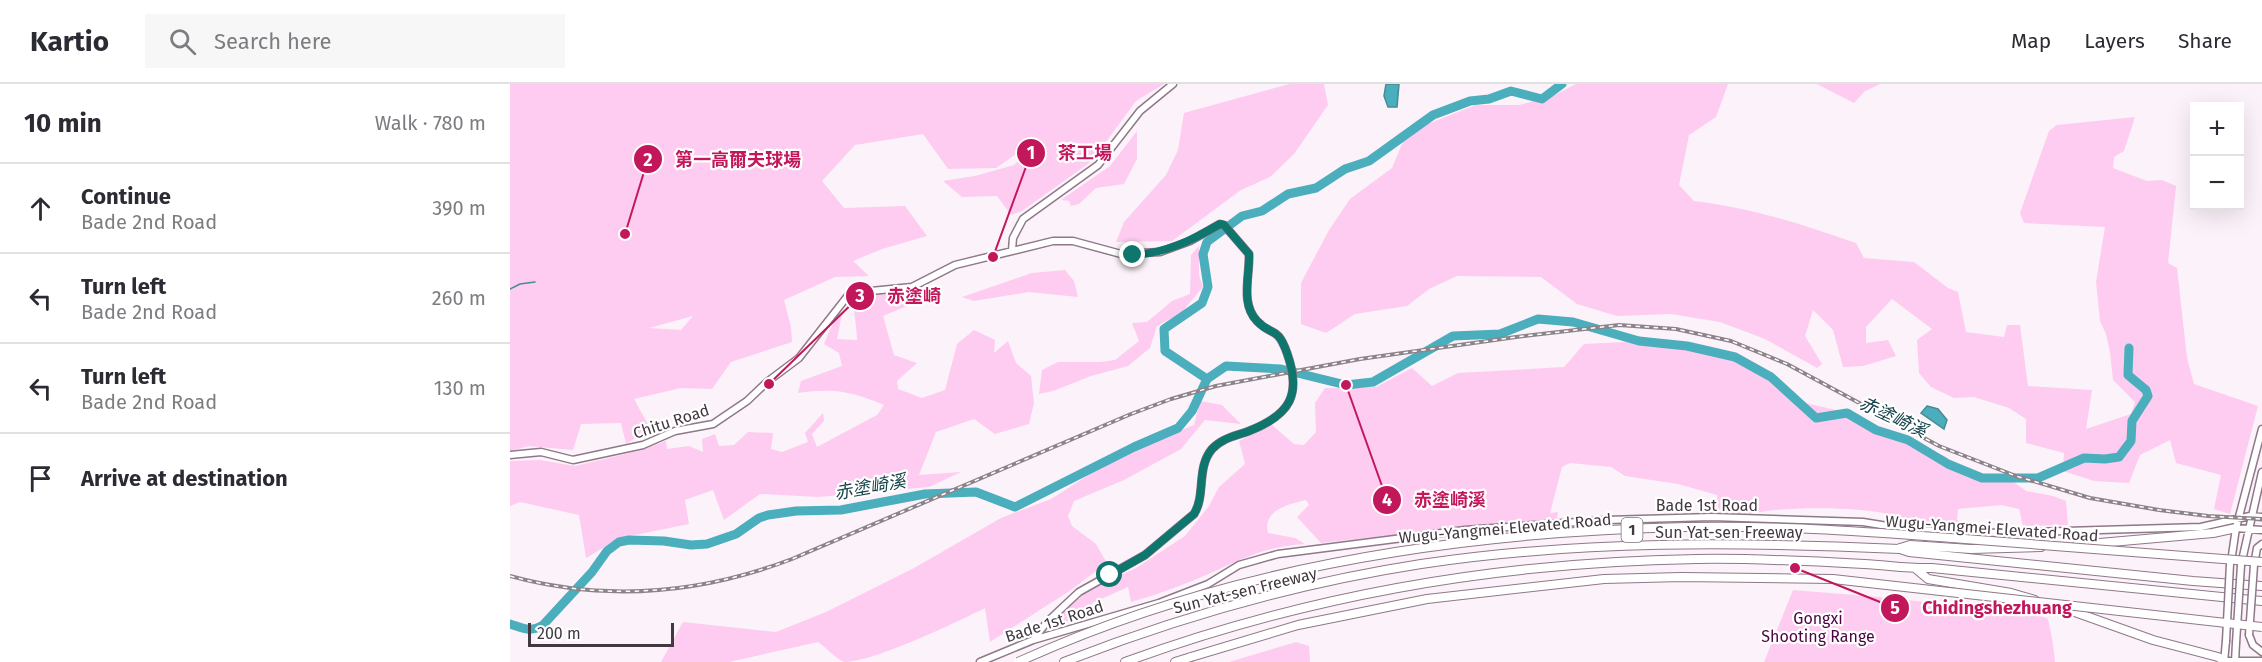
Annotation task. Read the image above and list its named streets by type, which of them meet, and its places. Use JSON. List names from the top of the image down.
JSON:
{
  "streets": {
    "highway": ["Wugu-Yangmei Elevated Road", "1", "Sun Yat-sen Freeway"],
    "street": ["Chitu Road", "Bade 1st Road"]
  },
  "crossings": [
    ["Chitu Road", "Bade 1st Road"]
  ],
  "water": ["赤塗崎溪"],
  "parks": ["Gongxi Shooting Range"],
  "places": [
    "第一高爾夫球場",
    "茶工場",
    "赤塗崎",
    "赤塗崎溪",
    "Chidingshezhuang"
  ],
  "scale_bar": "200 m",
  "page": {
    "header": "Kartio",
    "search": "Search here",
    "nav": ["Map", "Layers", "Share"],
    "heading": ["10 min", "Walk · 780 m"],
    "map_buttons": ["+", "−"],
    "list": [
      ["Continue", "Bade 2nd Road", "390 m"],
      ["Turn left", "Bade 2nd Road", "260 m"],
      ["Turn left", "Bade 2nd Road", "130 m"],
      "Arrive at destination"
    ],
    "scale": "200 m"
  }
}
